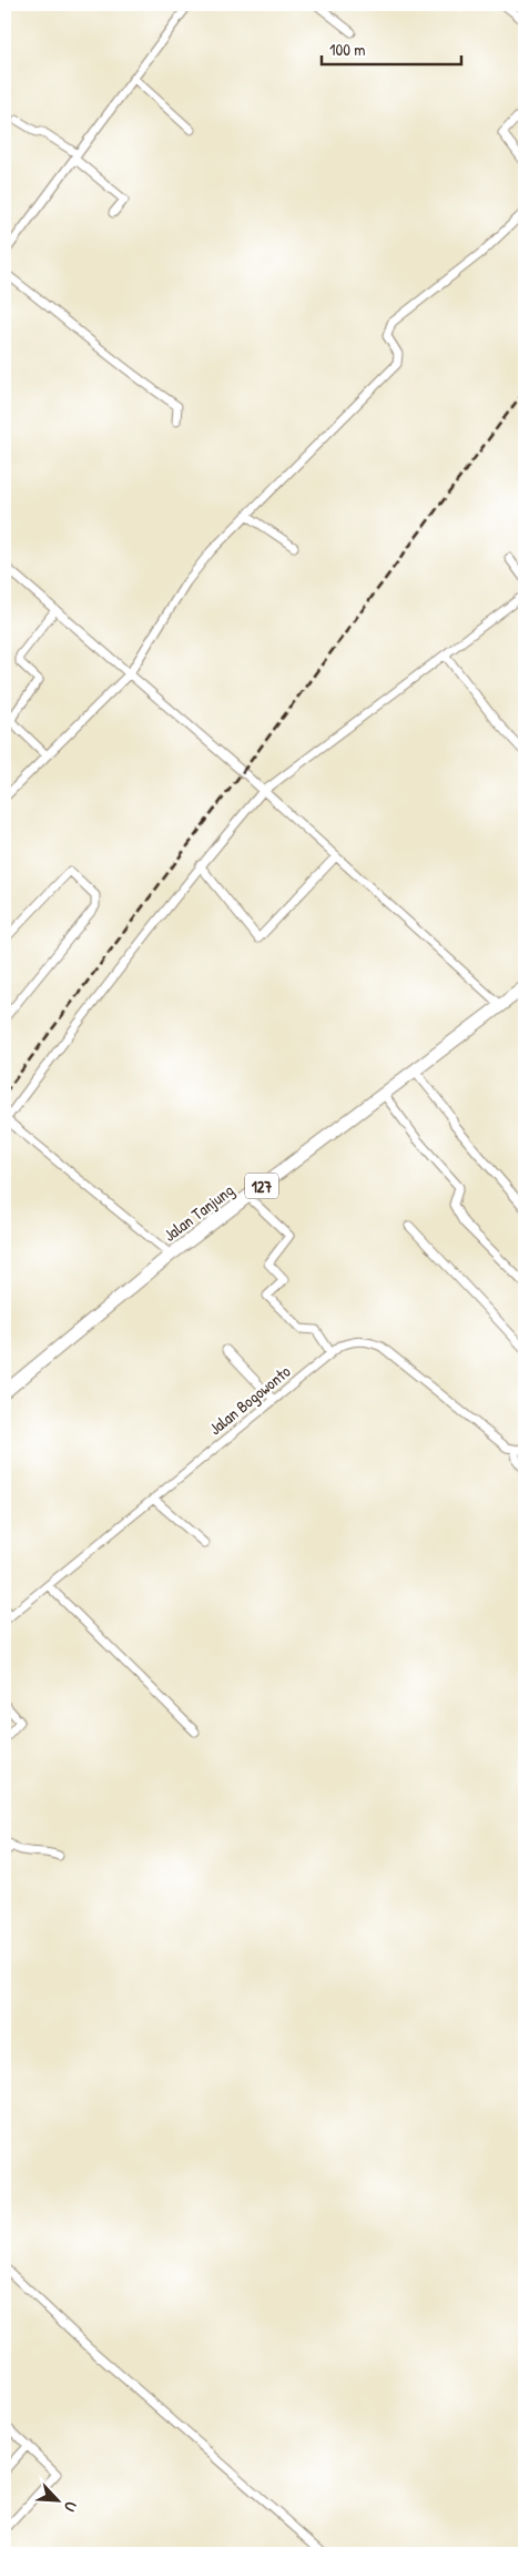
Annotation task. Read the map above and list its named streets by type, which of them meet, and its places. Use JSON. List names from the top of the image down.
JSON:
{
  "streets": {
    "main road": ["127", "Jalan Tanjung"],
    "street": ["Jalan Bogowonto"]
  },
  "scale_bar": "100 m",
  "north": "bottom right"
}
